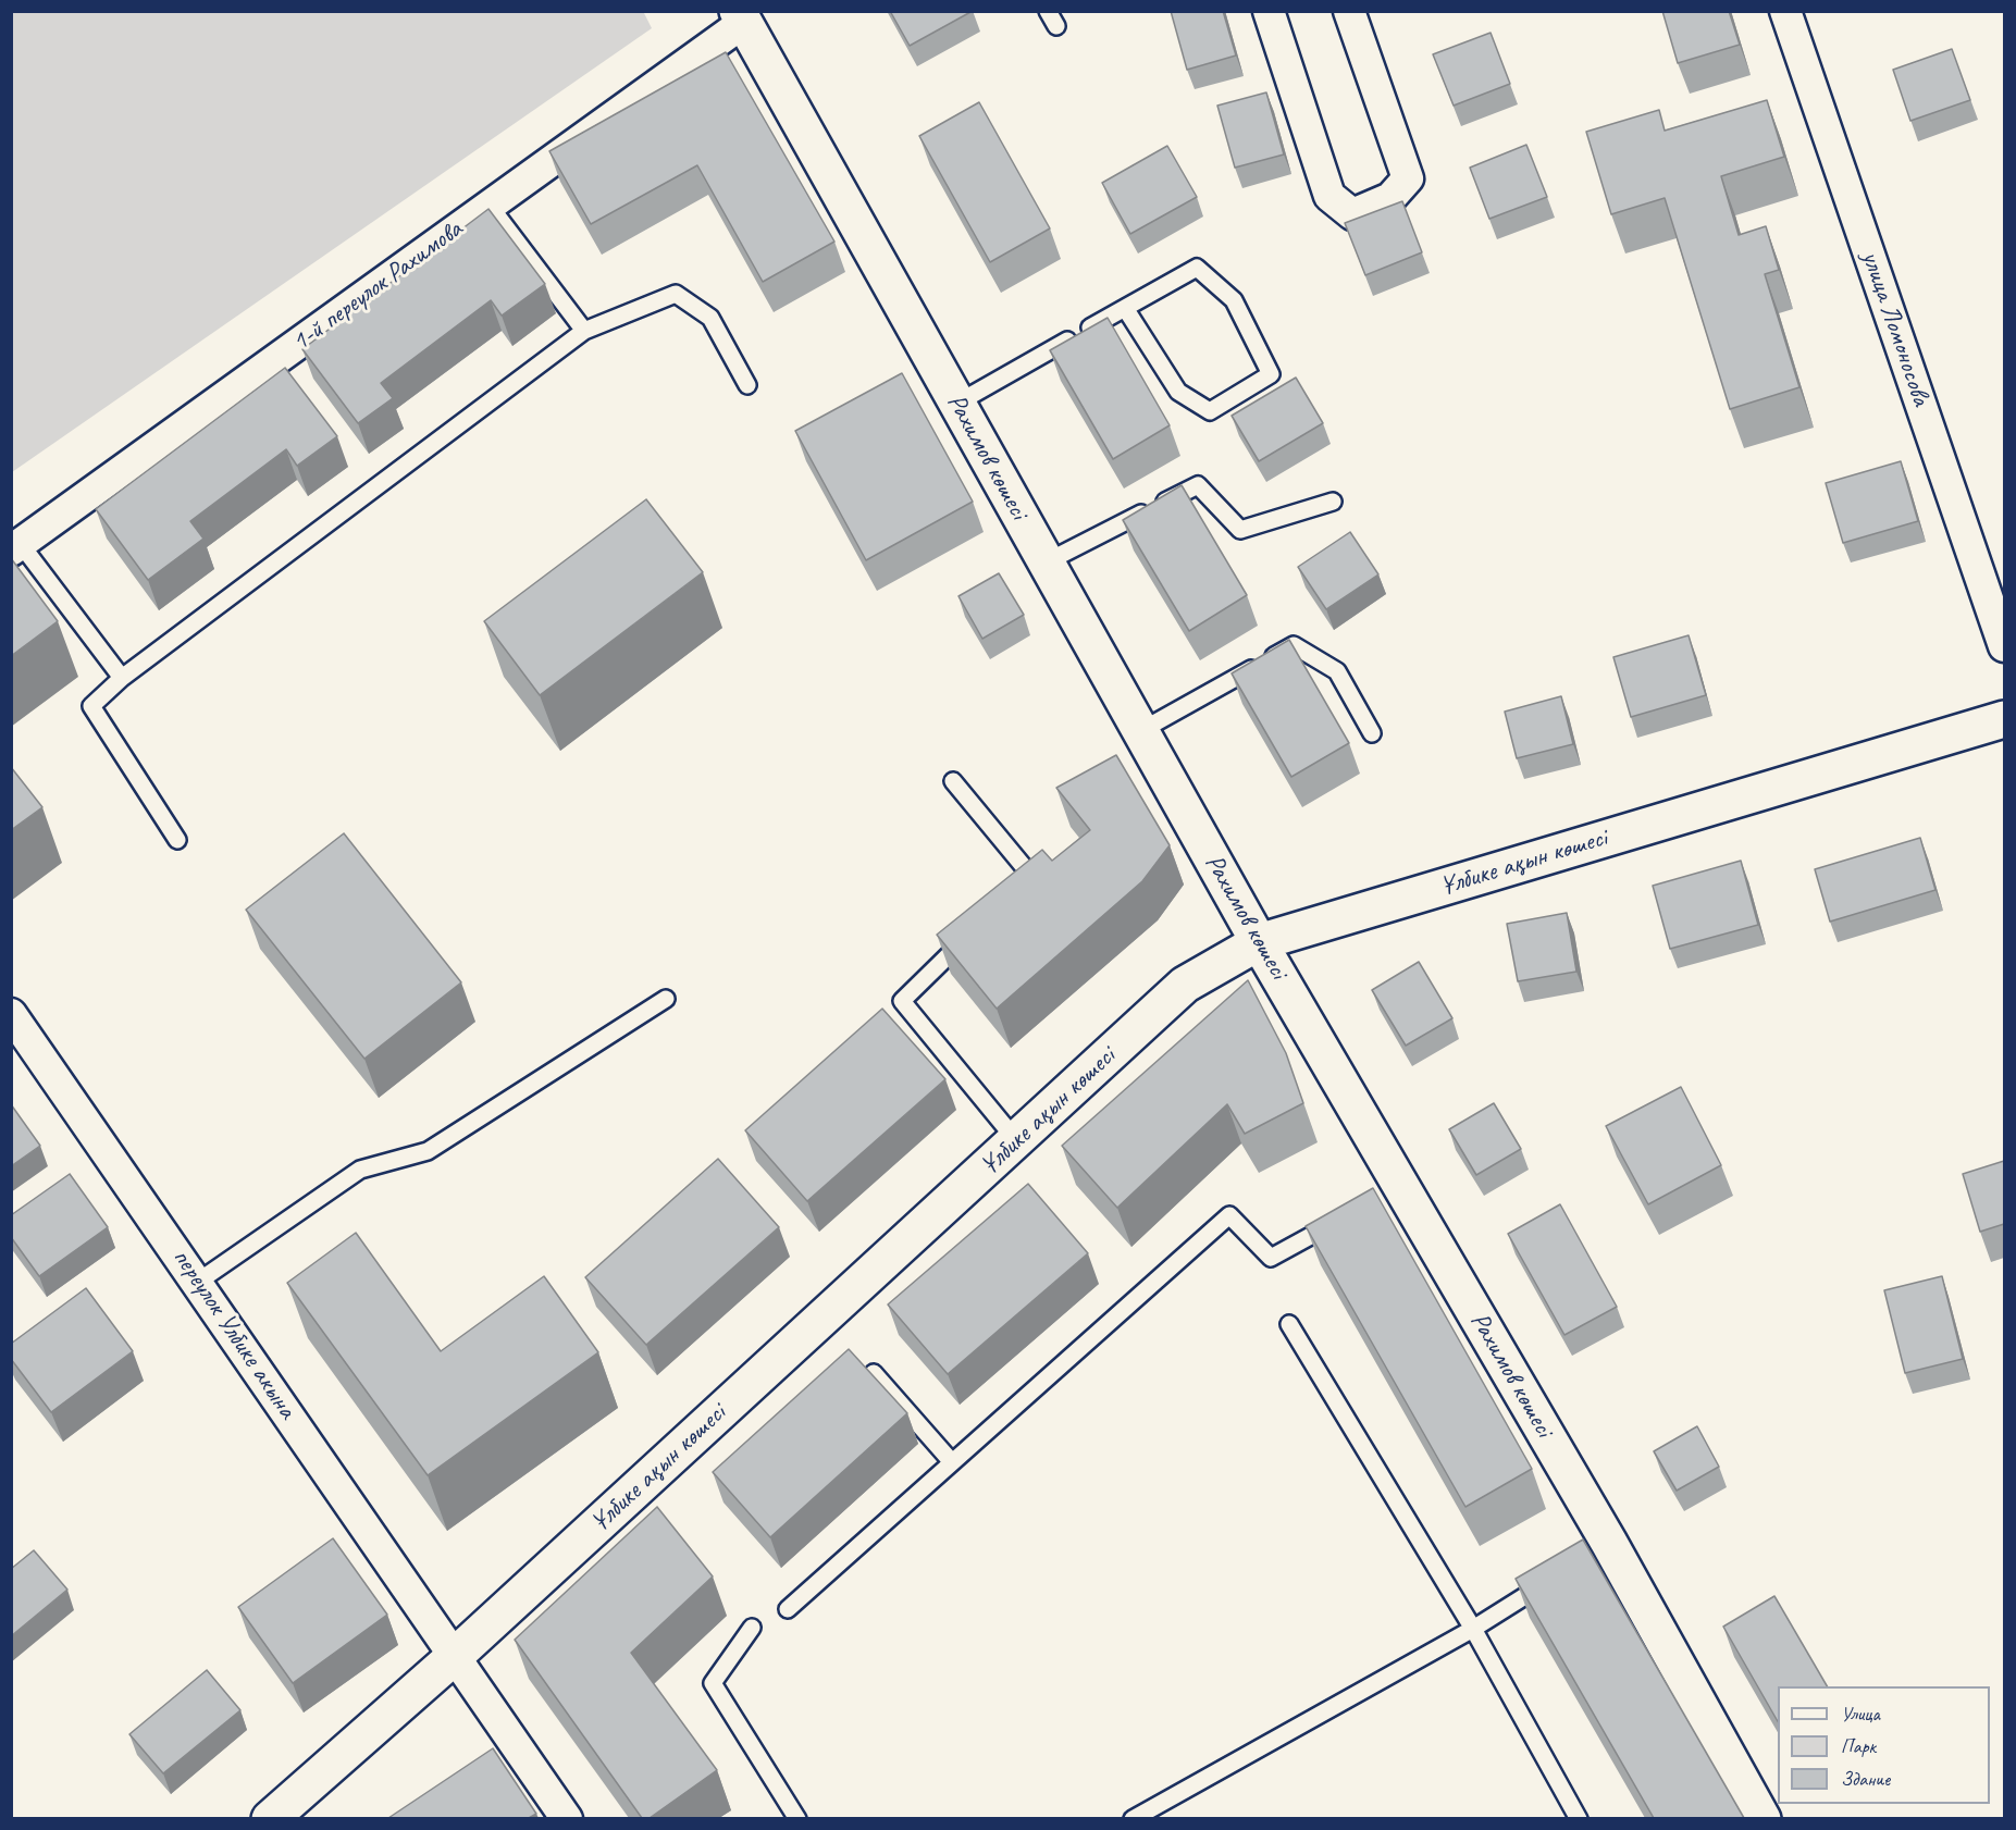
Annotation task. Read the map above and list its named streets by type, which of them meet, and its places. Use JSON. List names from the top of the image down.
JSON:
{
  "streets": {
    "main road": ["Рахимов көшесі", "Ұлбике ақын көшесі"],
    "street": ["1-й переулок Рахимова", "улица Ломоносова", "переулок Улбике акына"]
  },
  "crossings": [
    ["1-й переулок Рахимова", "Рахимов көшесі"],
    ["Рахимов көшесі", "Ұлбике ақын көшесі"],
    ["Ұлбике ақын көшесі", "переулок Улбике акына"]
  ],
  "legend": ["Улица", "Парк", "Здание"]
}
